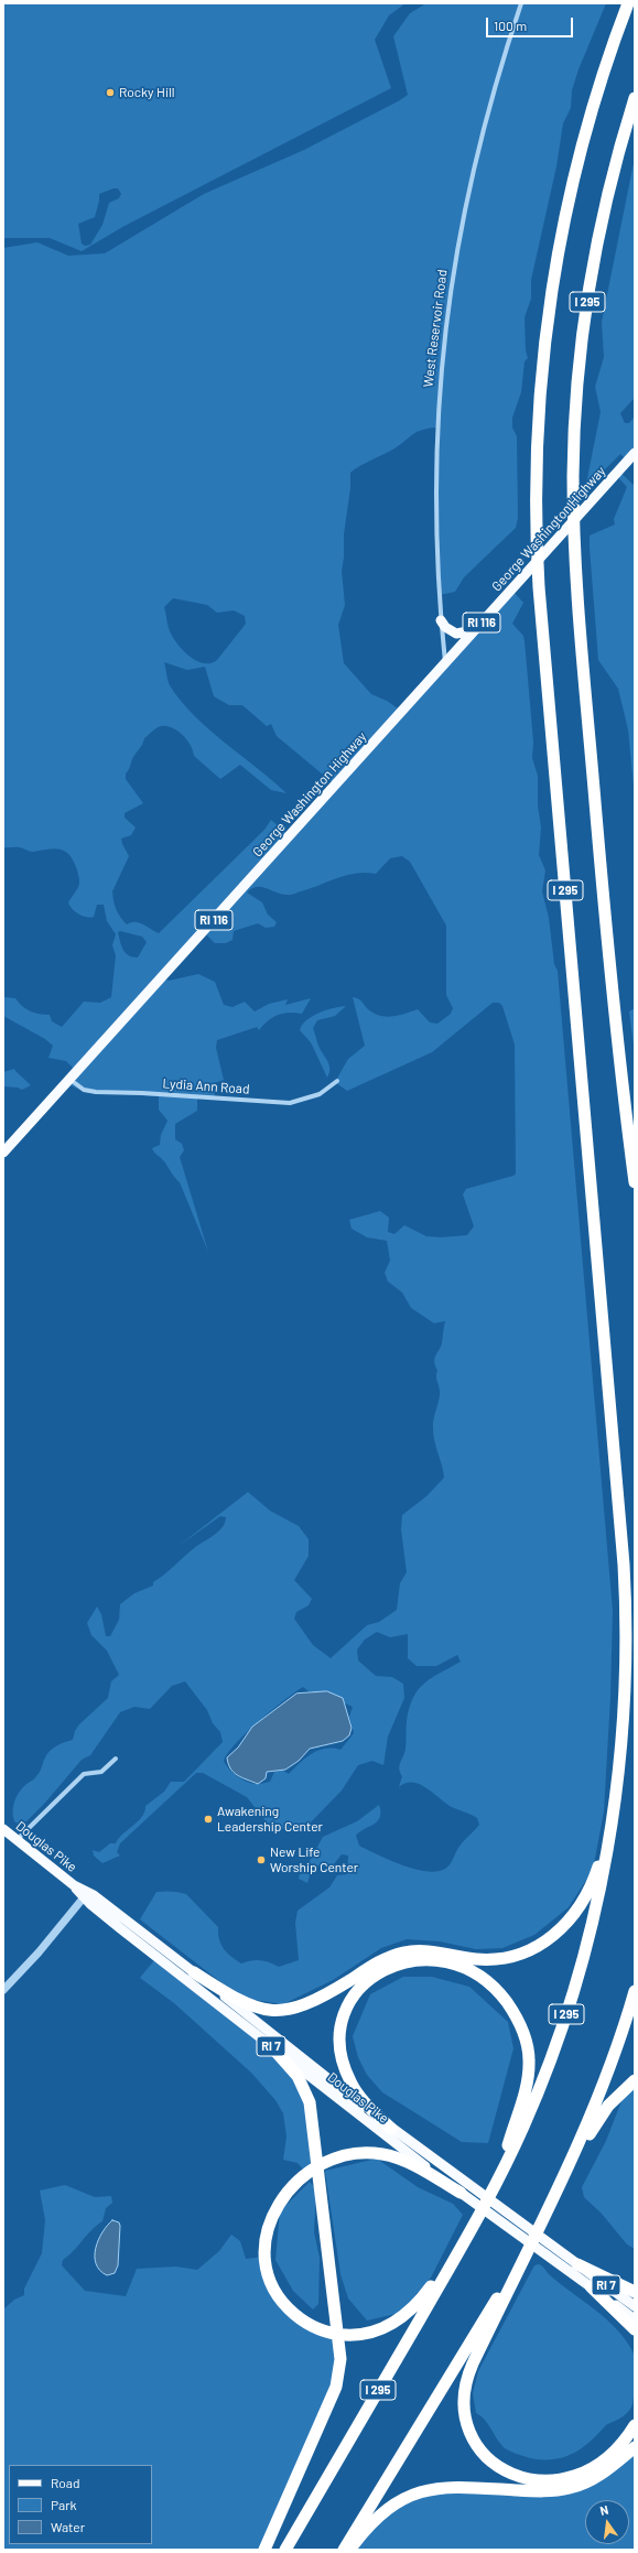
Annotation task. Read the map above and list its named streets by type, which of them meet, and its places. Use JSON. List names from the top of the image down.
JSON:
{
  "streets": {
    "highway": ["I 295"],
    "main road": [
      "George Washington Highway",
      "RI 116",
      "Douglas Pike",
      "RI 7"
    ],
    "street": ["West Reservoir Road", "Lydia Ann Road"]
  },
  "crossings": [
    ["West Reservoir Road", "George Washington Highway"],
    ["George Washington Highway", "Lydia Ann Road"]
  ],
  "places": ["Rocky Hill", "Awakening Leadership Center", "New Life Worship Center"],
  "legend": ["Road", "Park", "Water"],
  "scale_bar": "100 m",
  "north": "top"
}
